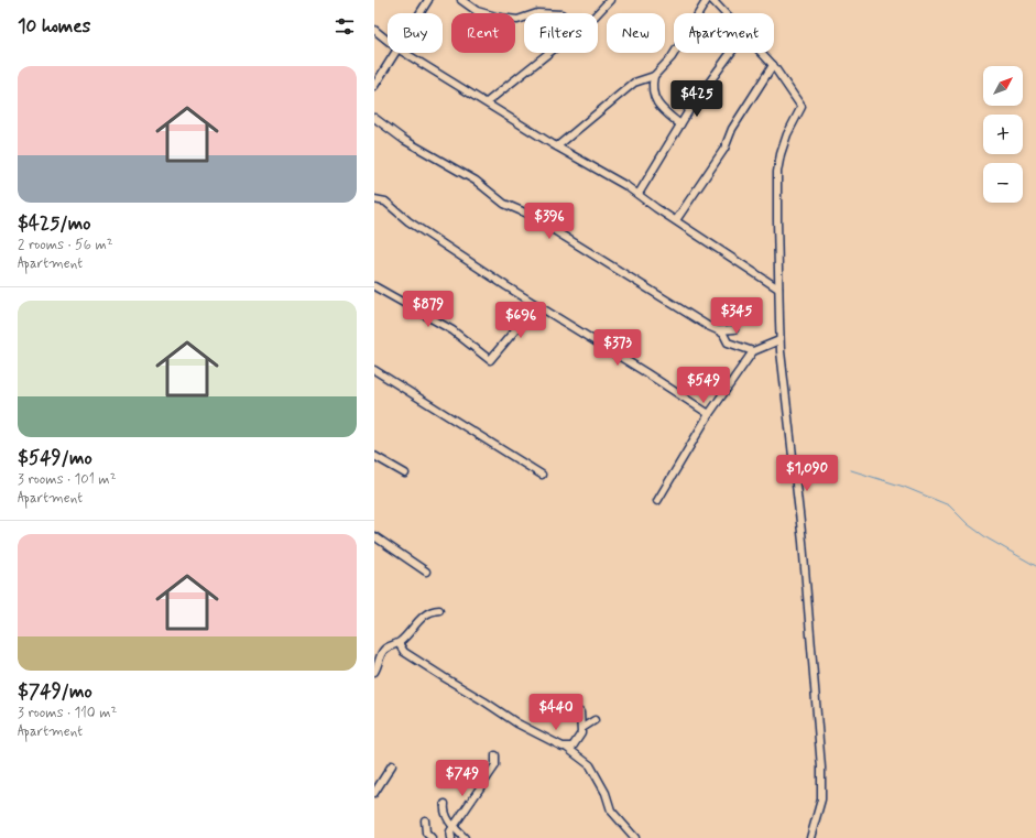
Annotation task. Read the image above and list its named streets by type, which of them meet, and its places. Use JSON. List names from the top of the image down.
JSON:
{
  "north": "top right",
  "page": {
    "heading": "10 homes",
    "chip": [
      "Buy",
      "Rent",
      "Filters",
      "New",
      "Apartment"
    ],
    "list": [
      {
        "name": "$425/mo",
        "note": "2 rooms · 56 m² · Apartment"
      },
      {
        "name": "$549/mo",
        "note": "3 rooms · 101 m² · Apartment"
      },
      {
        "name": "$749/mo",
        "note": "3 rooms · 110 m² · Apartment"
      }
    ],
    "map_buttons": ["+", "−"],
    "price": [
      "$425",
      "$396",
      "$879",
      "$345",
      "$696",
      "$373",
      "$549",
      "$1,090",
      "$440",
      "$749"
    ]
  }
}
